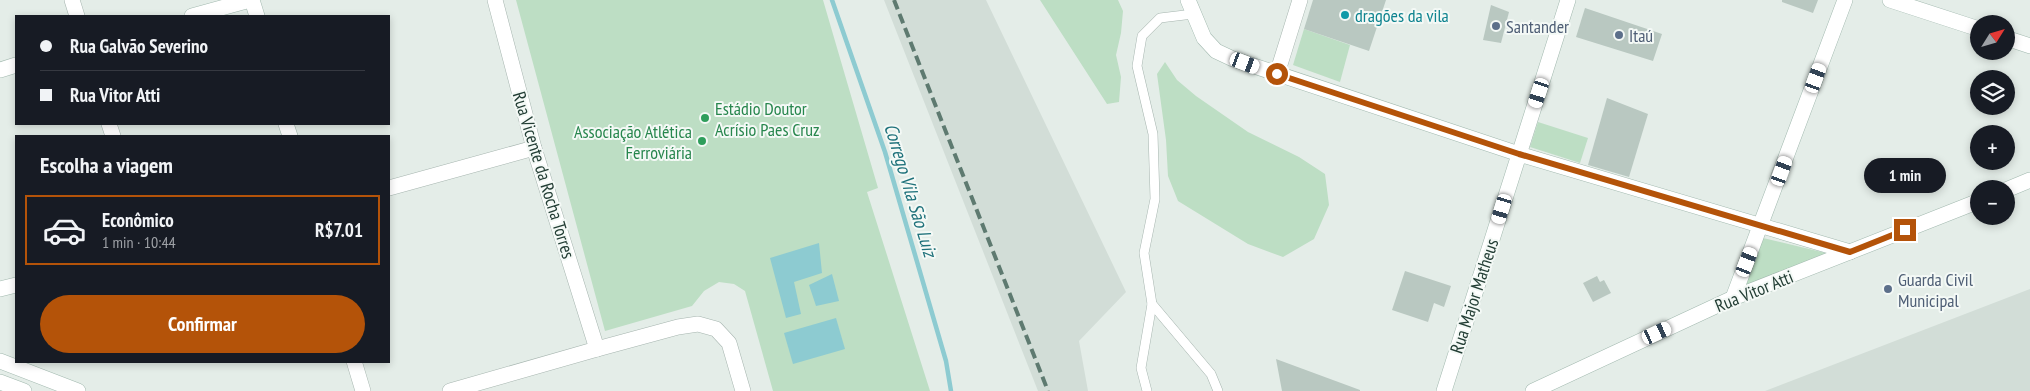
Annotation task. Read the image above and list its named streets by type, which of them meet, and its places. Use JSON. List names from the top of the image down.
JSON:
{
  "streets": {
    "main road": ["Rua Vicente da Rocha Torres", "Rua Vitor Atti", "Rua Major Matheus"]
  },
  "water": ["Corrego Vila São Luiz"],
  "places": [
    "dragões da vila",
    "Santander",
    "Itaú",
    "Estádio Doutor Acrísio Paes Cruz",
    "Associação Atlética Ferroviária",
    "Guarda Civil Municipal"
  ],
  "north": "top right",
  "page": {
    "map_buttons": ["+", "−"],
    "banner": ["Rua Galvão Severino", "Rua Vitor Atti"],
    "heading": "Escolha a viagem",
    "bubble": "1 min",
    "list": [
      {
        "name": "Econômico",
        "note": "1 min · 10:44",
        "value": "R$7.01"
      }
    ],
    "buttons": "Confirmar"
  }
}
